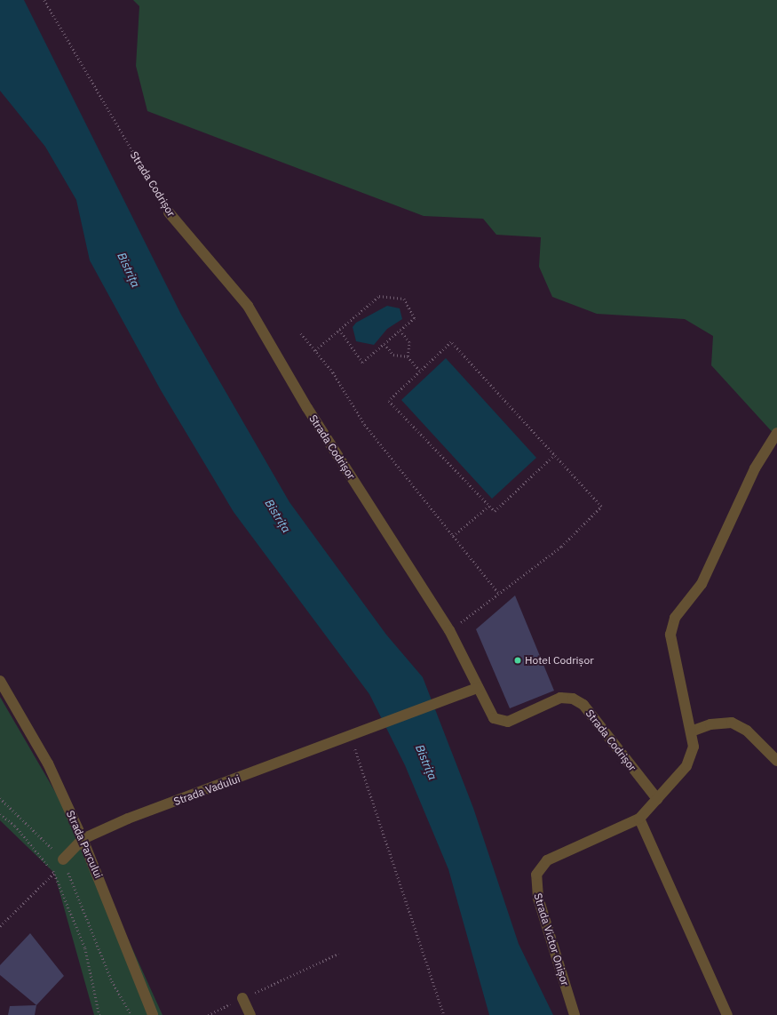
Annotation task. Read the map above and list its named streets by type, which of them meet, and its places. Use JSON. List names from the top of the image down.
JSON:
{
  "streets": {
    "street": [
      "Strada Codrișor",
      "Strada Vadului",
      "Strada Parcului",
      "Strada Victor Onișor"
    ]
  },
  "crossings": [
    ["Strada Codrișor", "Strada Vadului"],
    ["Strada Vadului", "Strada Parcului"]
  ],
  "water": ["Bistrița"],
  "places": ["Hotel Codrișor"]
}
